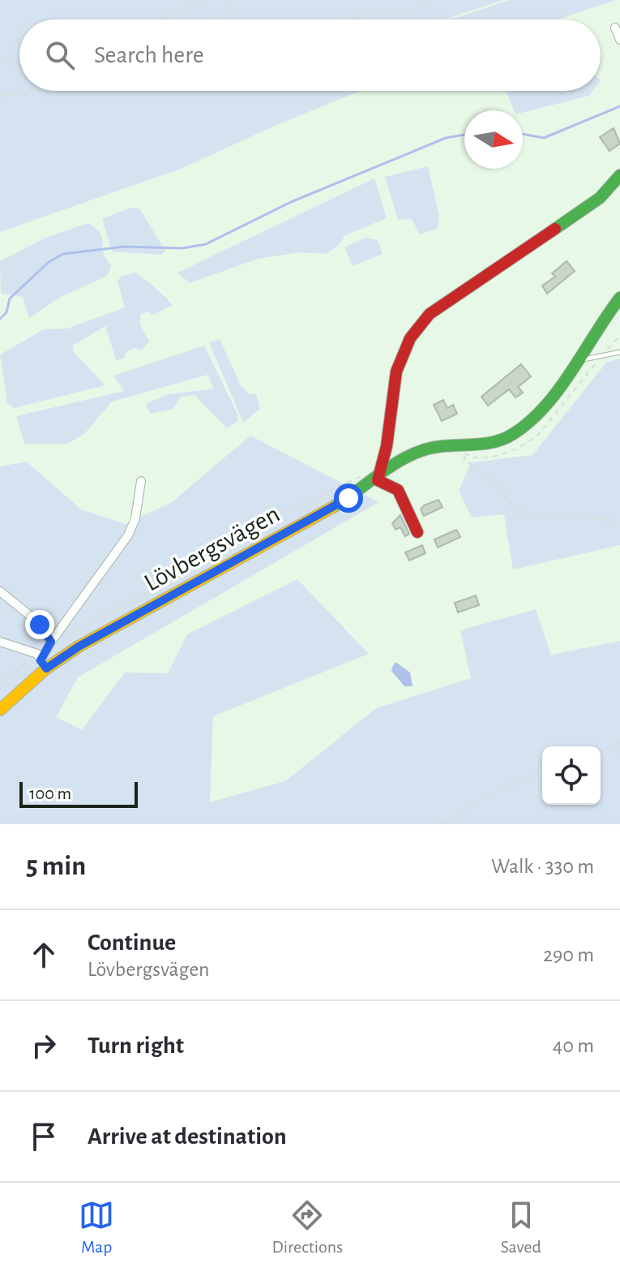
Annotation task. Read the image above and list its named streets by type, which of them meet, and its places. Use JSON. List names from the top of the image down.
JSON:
{
  "streets": {
    "street": ["Lövbergsvägen"]
  },
  "scale_bar": "100 m",
  "north": "right",
  "page": {
    "search": "Search here",
    "scale": "100 m",
    "heading": ["5 min", "Walk · 330 m"],
    "list": [
      ["Continue", "Lövbergsvägen", "290 m"],
      ["Turn right", "40 m"],
      "Arrive at destination"
    ],
    "nav": ["Map", "Directions", "Saved"]
  }
}
